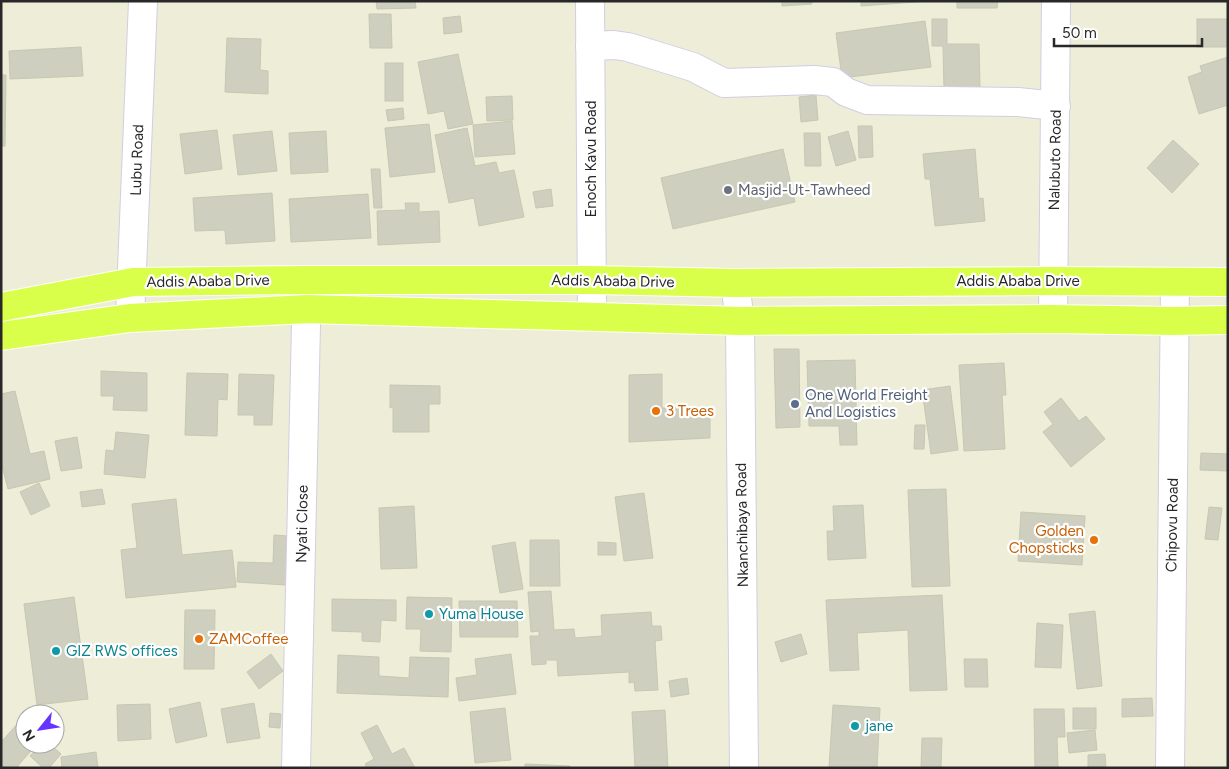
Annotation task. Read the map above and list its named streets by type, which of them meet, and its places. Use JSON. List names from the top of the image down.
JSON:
{
  "streets": {
    "main road": ["Addis Ababa Drive"],
    "street": [
      "Enoch Kavu Road",
      "Lubu Road",
      "Nalubuto Road",
      "Nyati Close",
      "Nkanchibaya Road",
      "Chipovu Road"
    ]
  },
  "crossings": [
    ["Enoch Kavu Road", "Addis Ababa Drive"],
    ["Lubu Road", "Addis Ababa Drive"],
    ["Nalubuto Road", "Addis Ababa Drive"],
    ["Addis Ababa Drive", "Nyati Close"],
    ["Addis Ababa Drive", "Nkanchibaya Road"],
    ["Addis Ababa Drive", "Chipovu Road"]
  ],
  "places": [
    "Masjid-Ut-Tawheed",
    "One World Freight And Logistics",
    "3 Trees",
    "Golden Chopsticks",
    "Yuma House",
    "ZAMCoffee",
    "GIZ RWS offices",
    "jane"
  ],
  "scale_bar": "50 m",
  "north": "bottom left"
}
